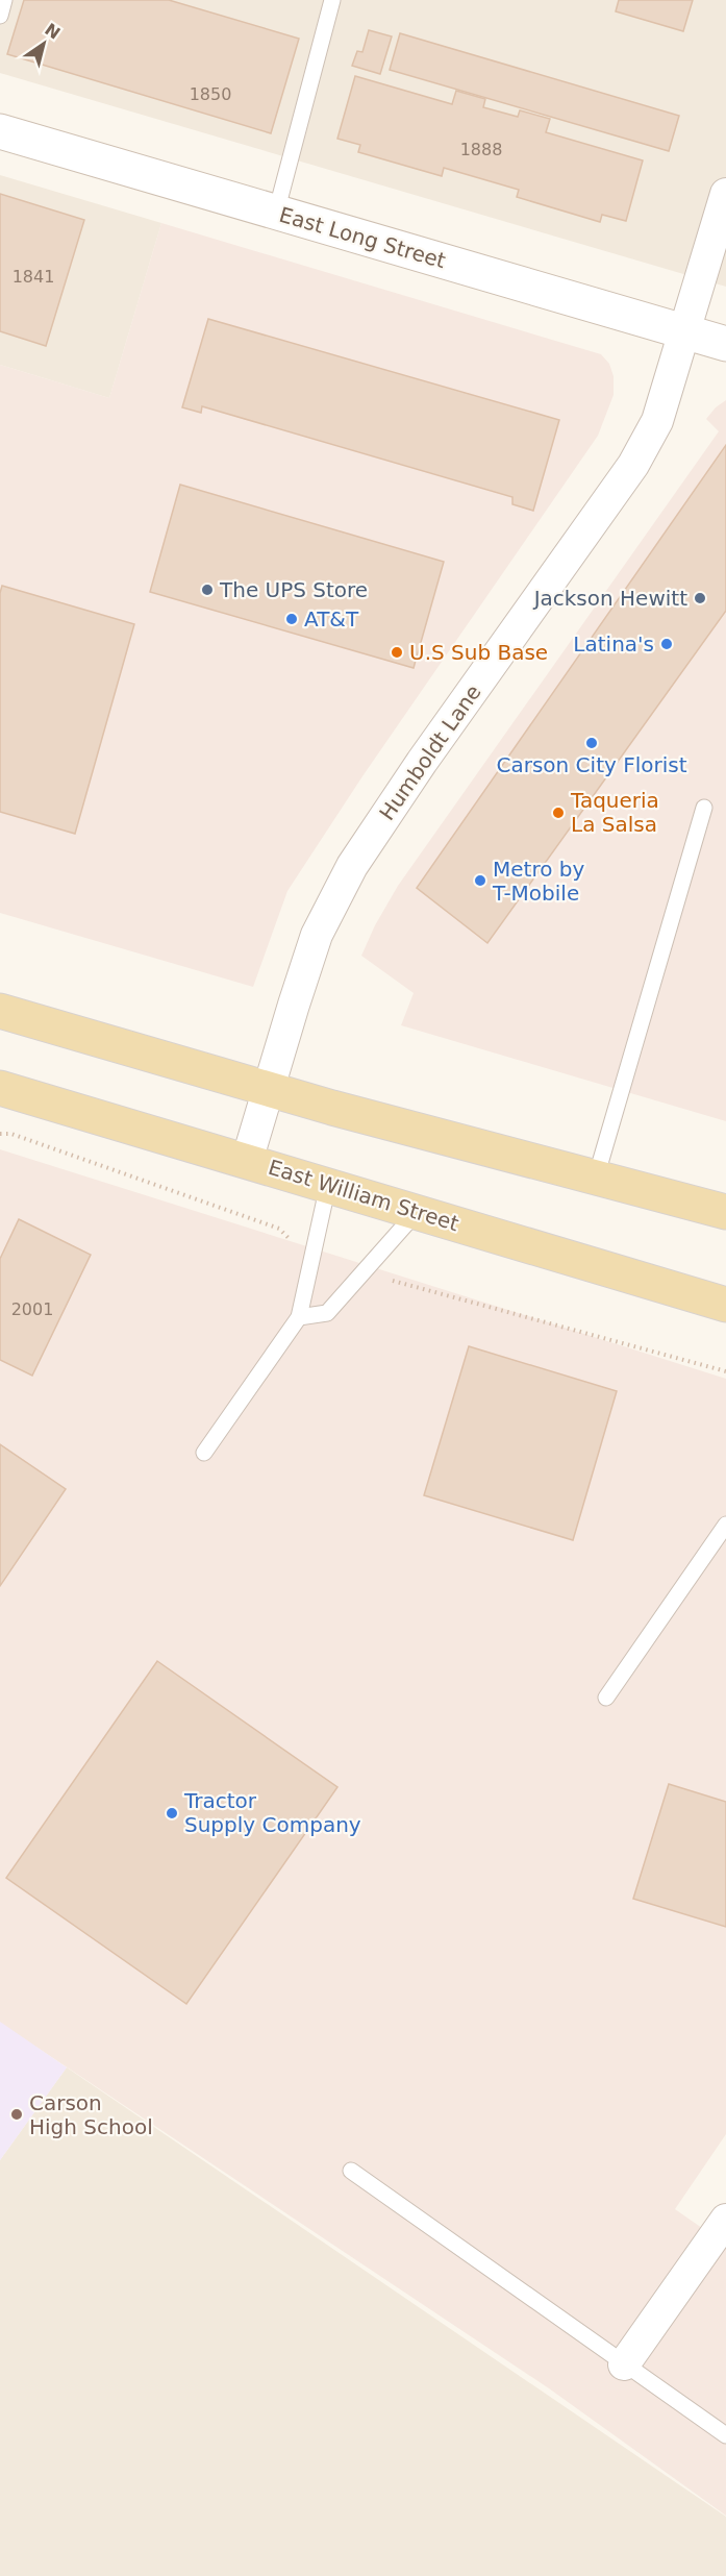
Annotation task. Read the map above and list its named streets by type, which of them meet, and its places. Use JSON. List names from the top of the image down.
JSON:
{
  "streets": {
    "main road": ["East William Street"],
    "street": ["East Long Street", "Humboldt Lane"]
  },
  "crossings": [
    ["East Long Street", "Humboldt Lane"],
    ["Humboldt Lane", "East William Street"]
  ],
  "places": [
    "The UPS Store",
    "Jackson Hewitt",
    "AT&T",
    "Latina's",
    "U.S Sub Base",
    "Carson City Florist",
    "Taqueria La Salsa",
    "Metro by T-Mobile",
    "Tractor Supply Company",
    "Carson High School"
  ],
  "house_numbers": [
    "1850",
    "1888",
    "1841",
    "2001"
  ],
  "north": "top right"
}
